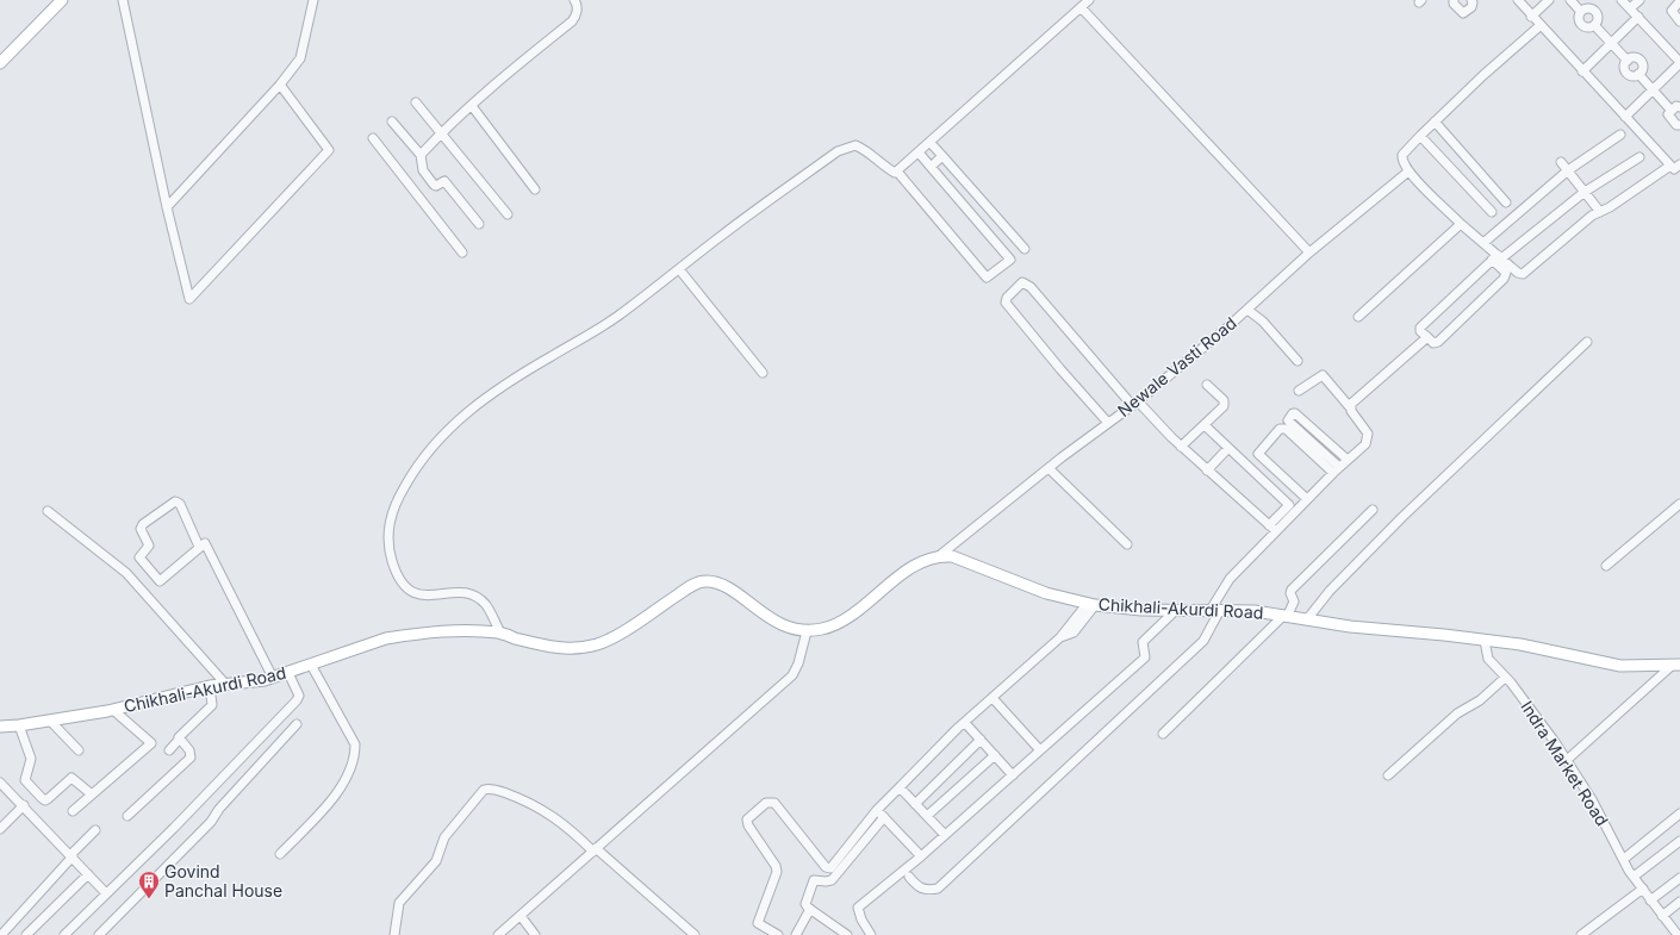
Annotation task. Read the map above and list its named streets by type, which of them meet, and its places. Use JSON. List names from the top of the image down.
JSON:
{
  "streets": {
    "main road": ["Chikhali-Akurdi Road"],
    "street": ["Newale Vasti Road", "Indra Market Road"]
  },
  "crossings": [
    ["Newale Vasti Road", "Chikhali-Akurdi Road"],
    ["Chikhali-Akurdi Road", "Indra Market Road"]
  ],
  "places": {
    "building": ["Govind Panchal House"]
  }
}
